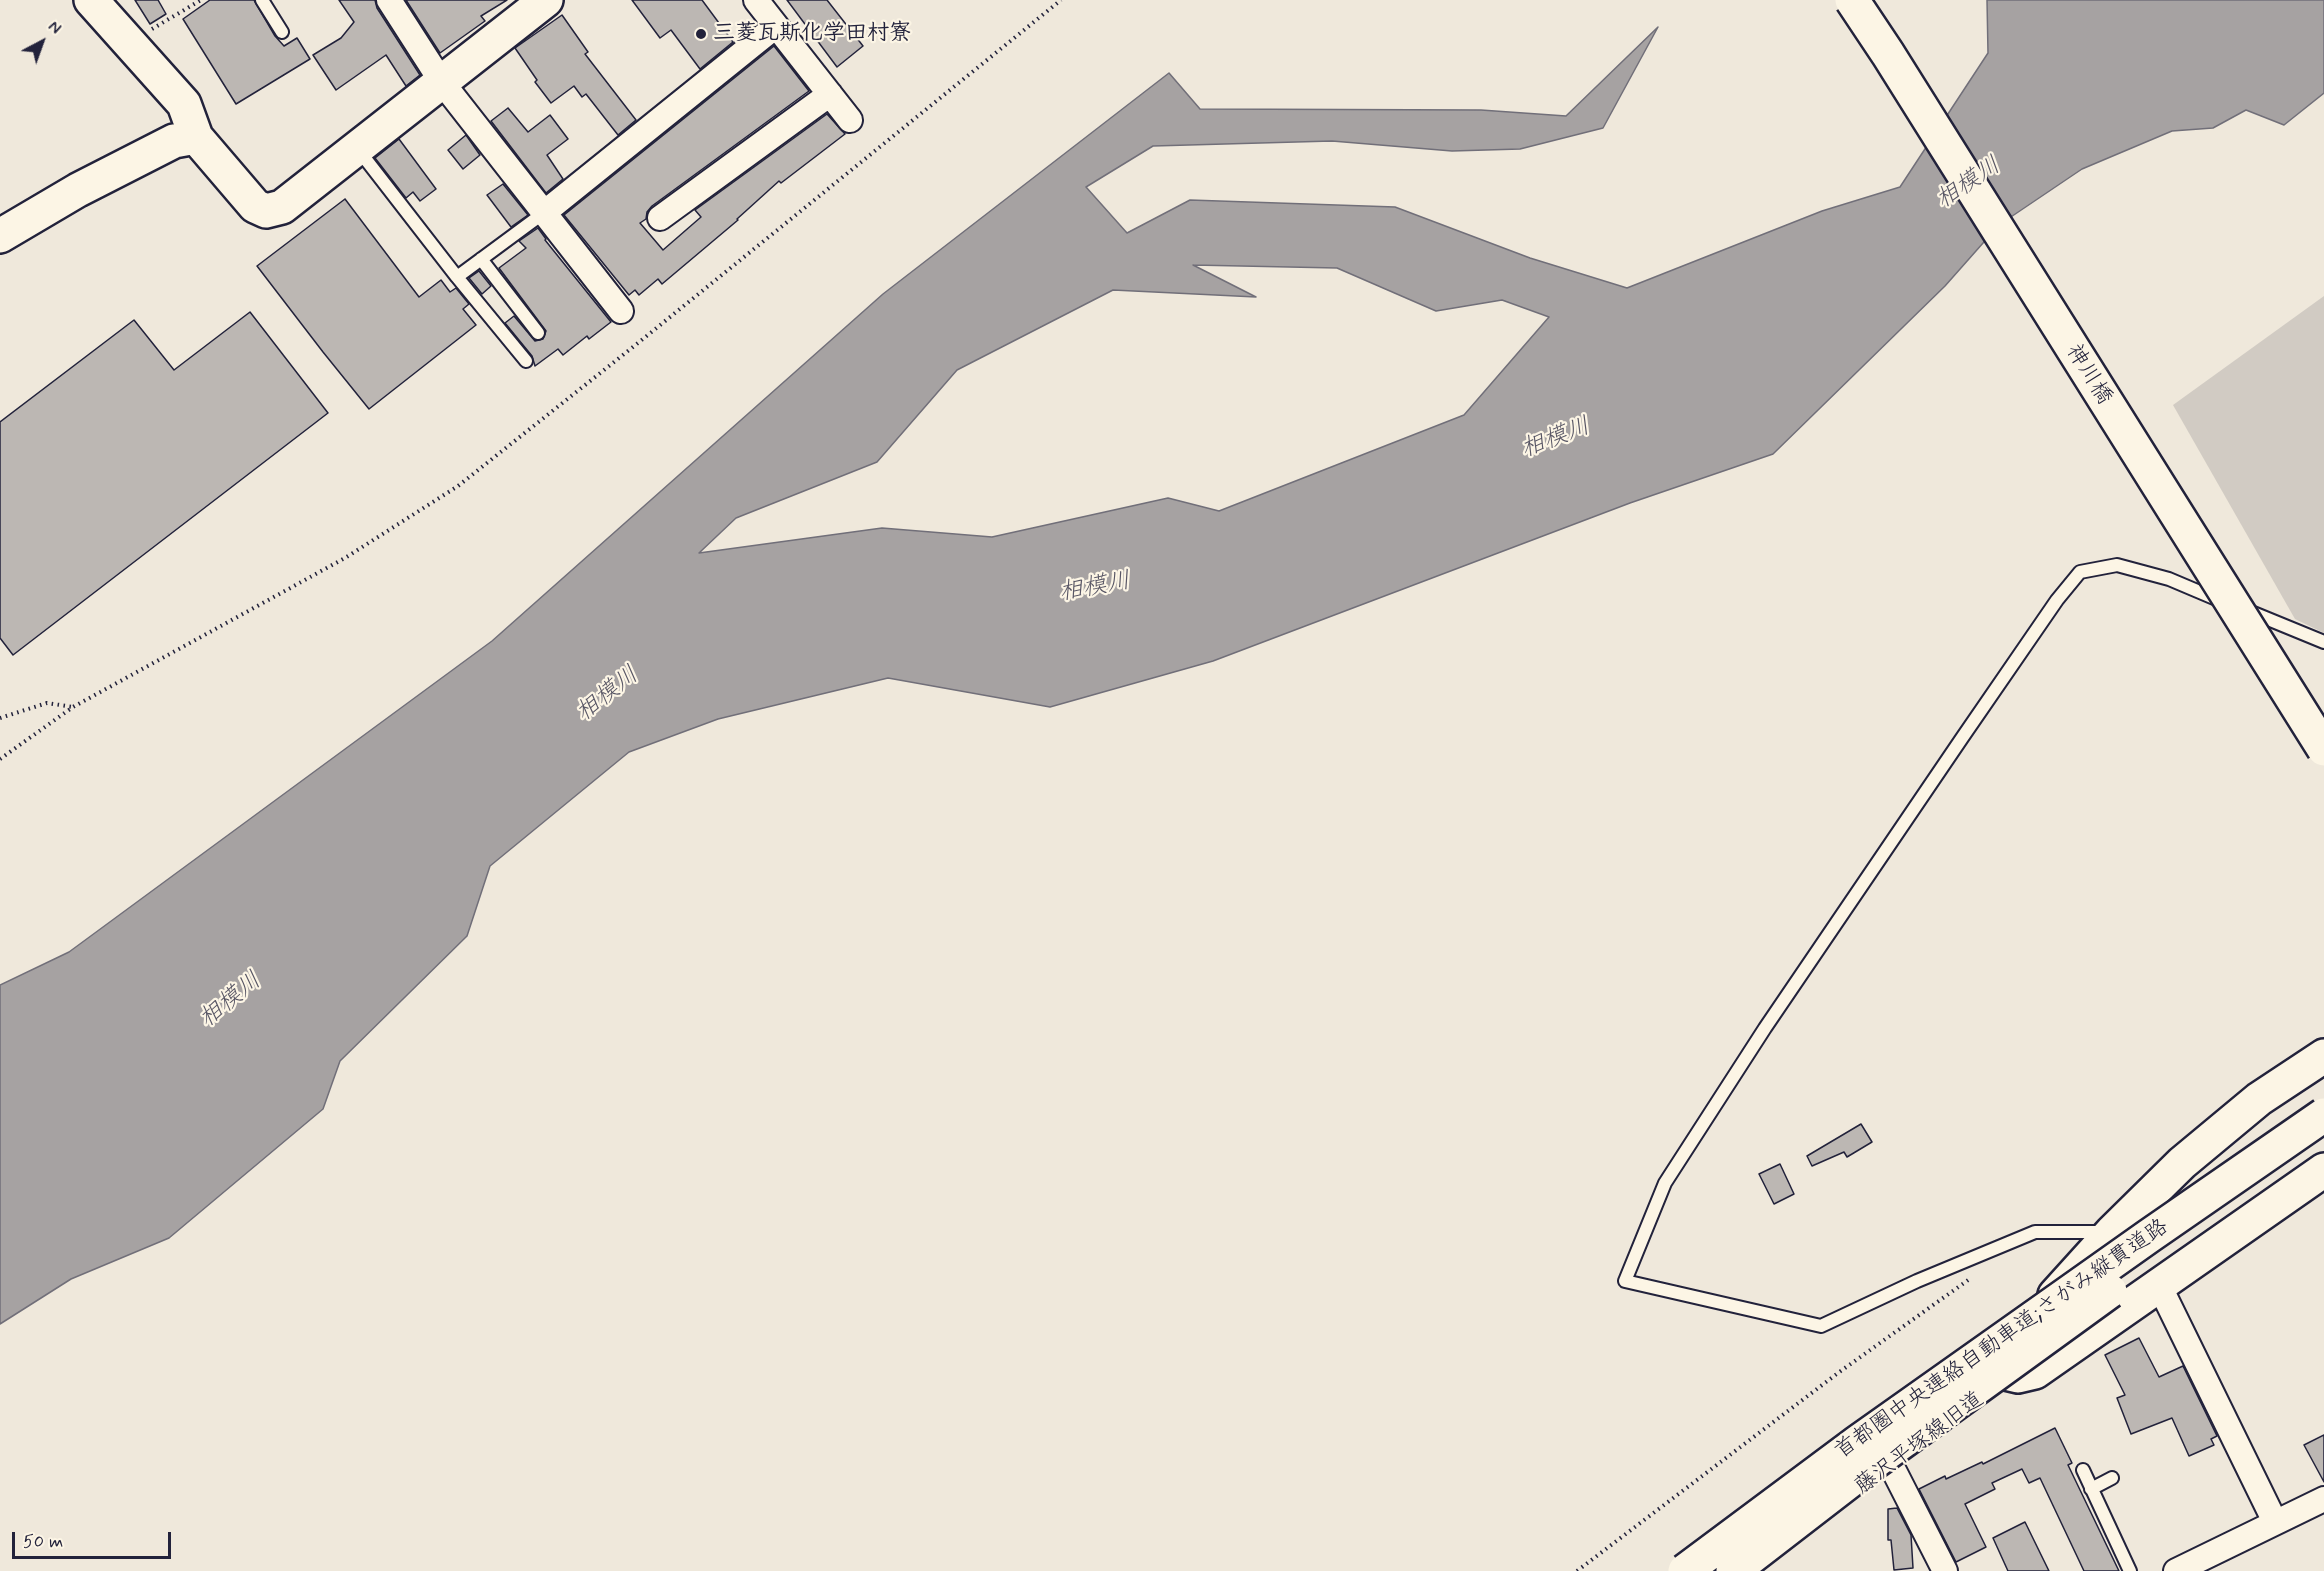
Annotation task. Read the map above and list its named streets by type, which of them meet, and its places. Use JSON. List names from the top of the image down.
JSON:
{
  "streets": {
    "main road": ["神川橋", "首都圏中央連絡自動車道;さがみ縦貫道路", "藤沢平塚線旧道"]
  },
  "water": ["相模川"],
  "places": ["三菱瓦斯化学田村寮"],
  "scale_bar": "50 m",
  "north": "top right"
}
